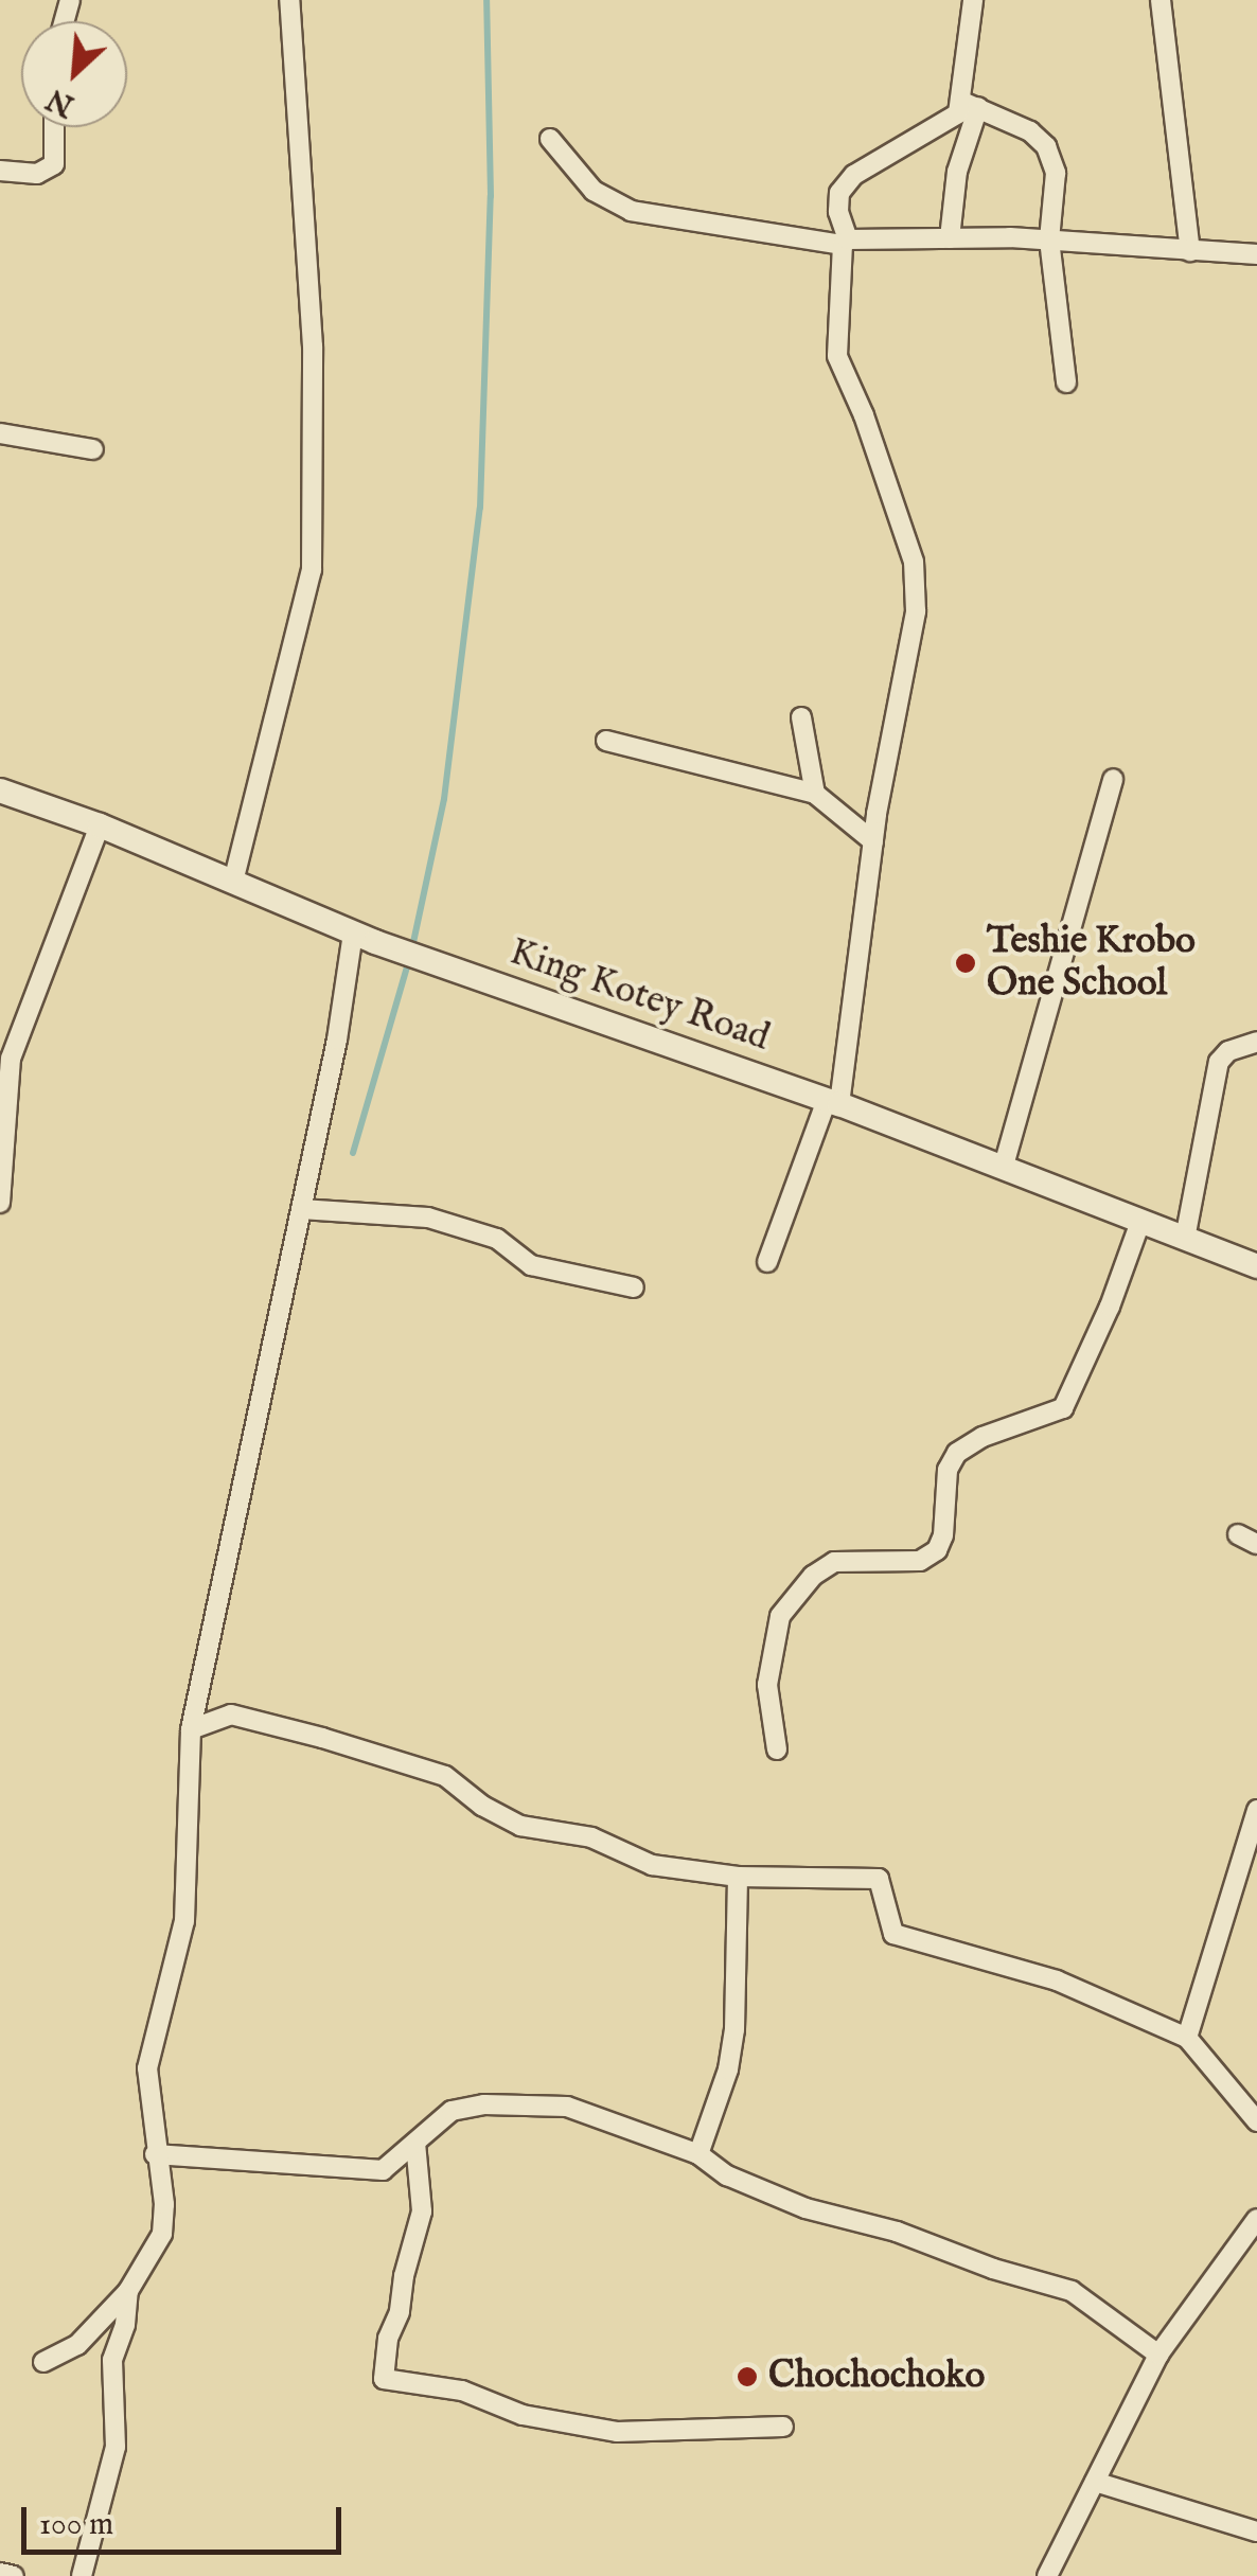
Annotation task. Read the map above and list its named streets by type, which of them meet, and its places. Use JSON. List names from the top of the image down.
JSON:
{
  "streets": {
    "street": ["King Kotey Road"]
  },
  "places": ["Teshie Krobo One School", "Chochochoko"],
  "scale_bar": "100 m",
  "north": "bottom left"
}
